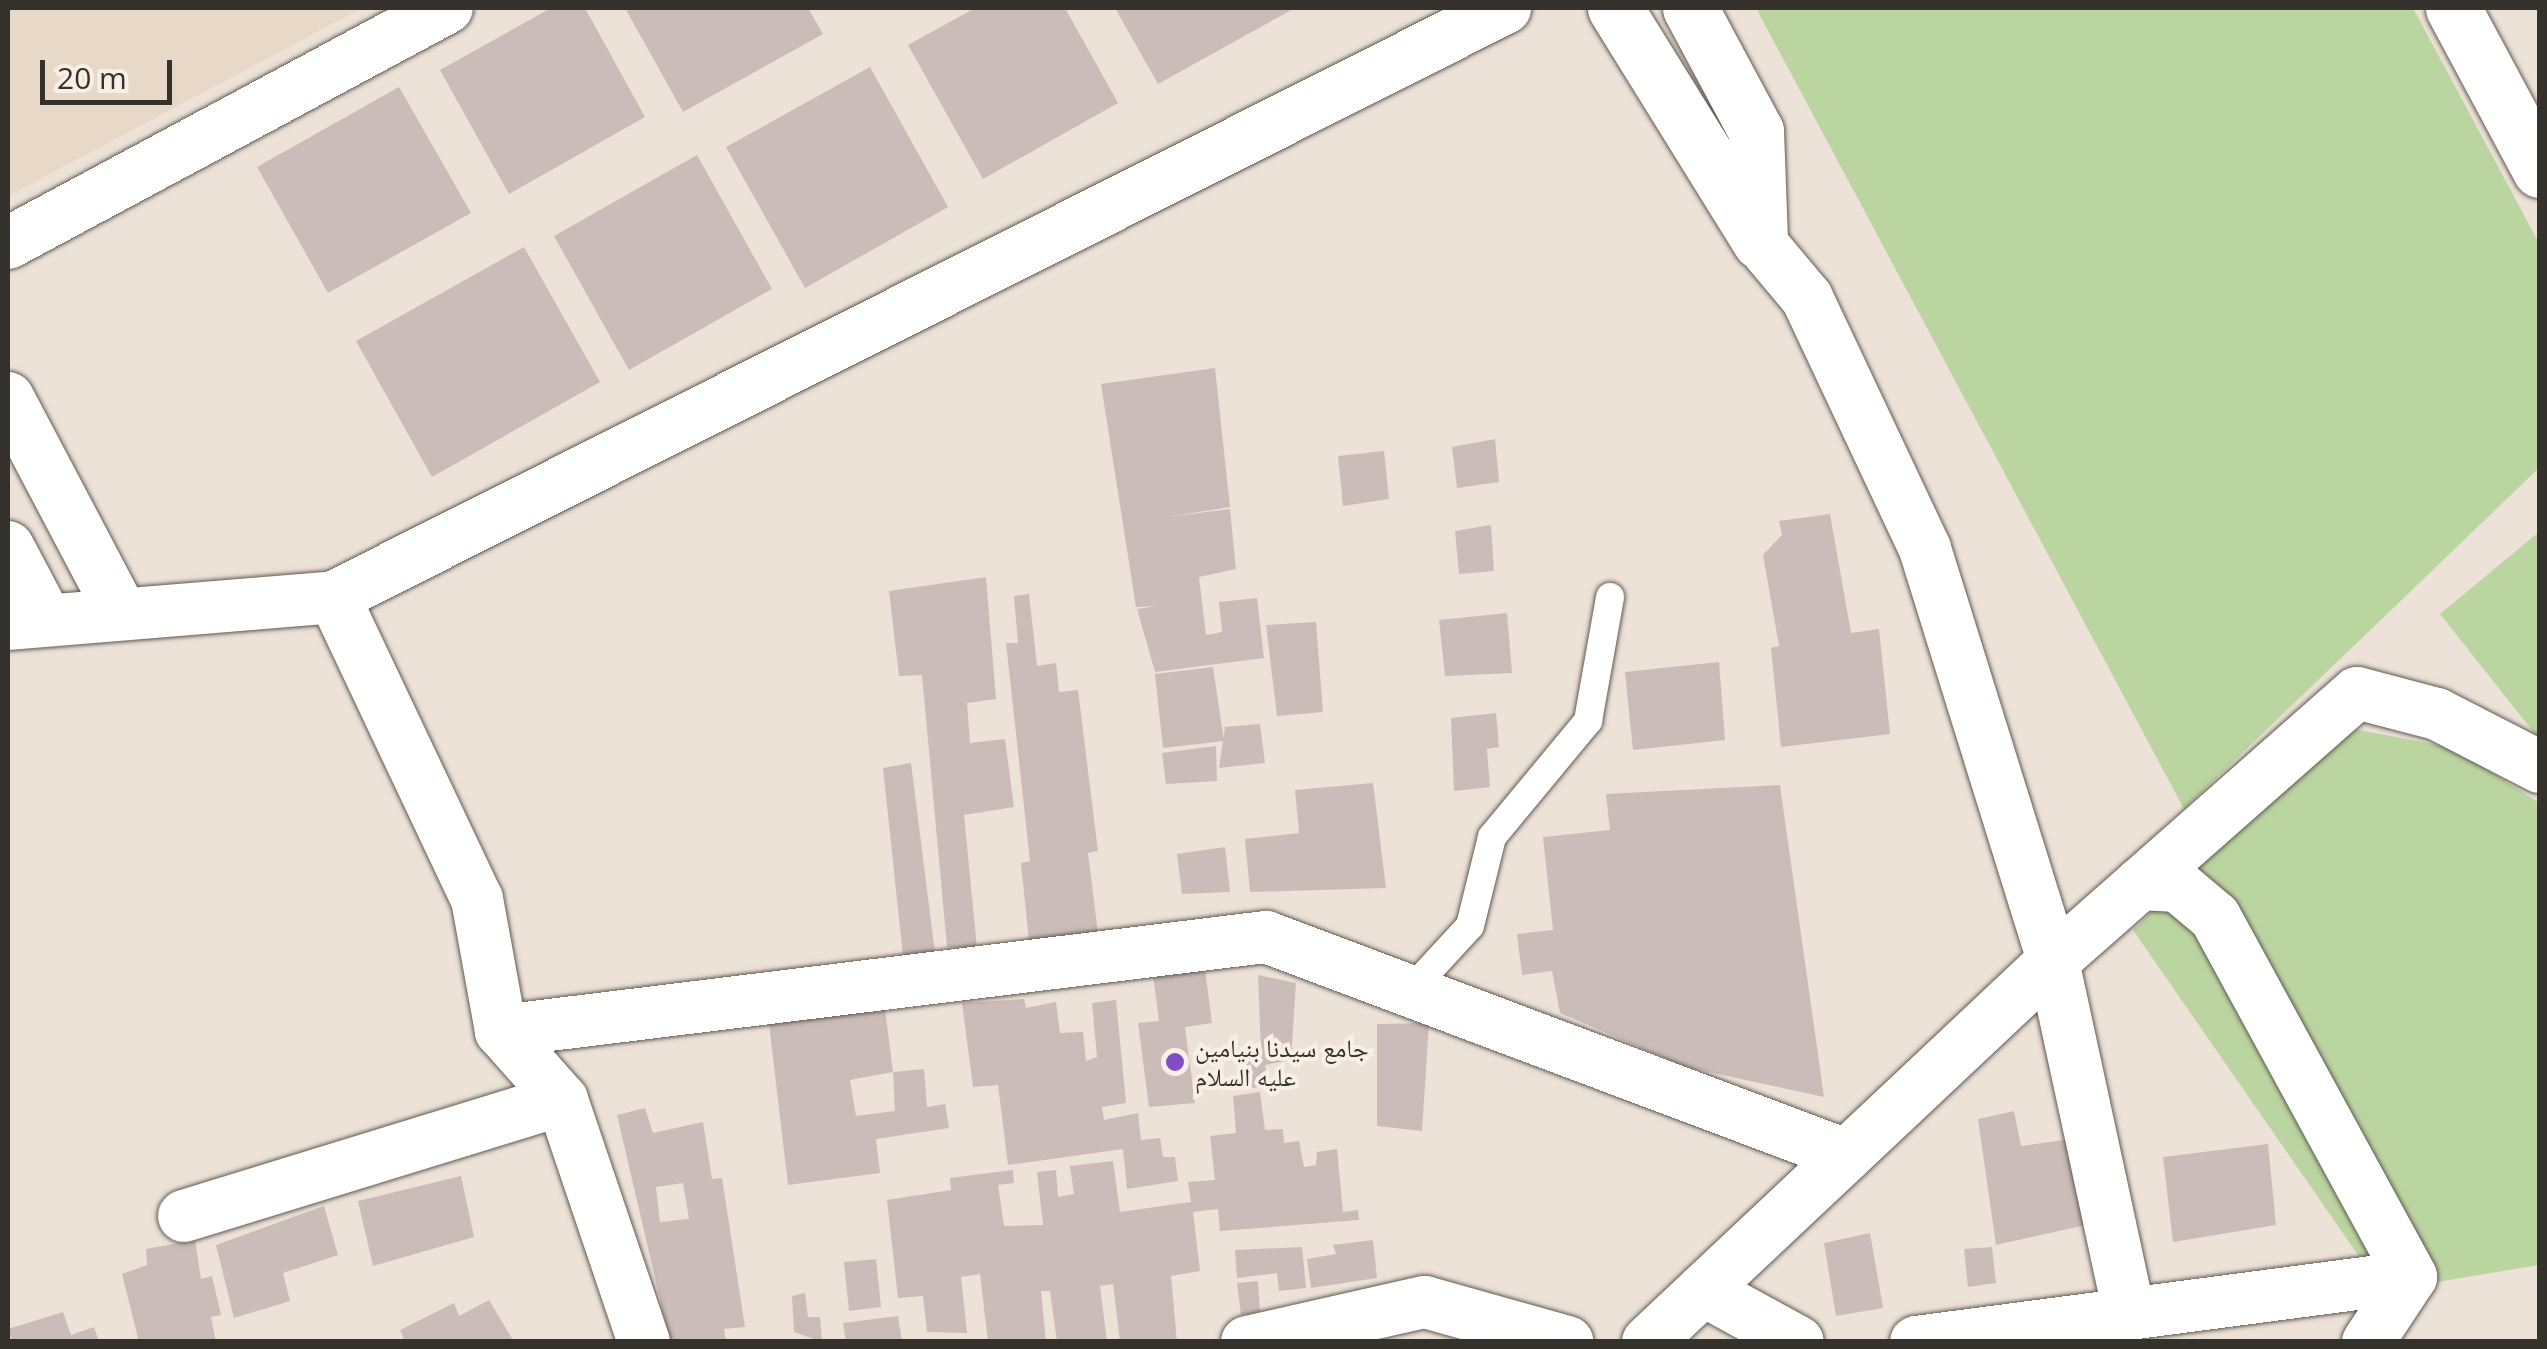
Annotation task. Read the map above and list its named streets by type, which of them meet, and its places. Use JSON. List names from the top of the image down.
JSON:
{
  "places": ["جامع سيدنا بنيامين عليه السلام"],
  "scale_bar": "20 m"
}
